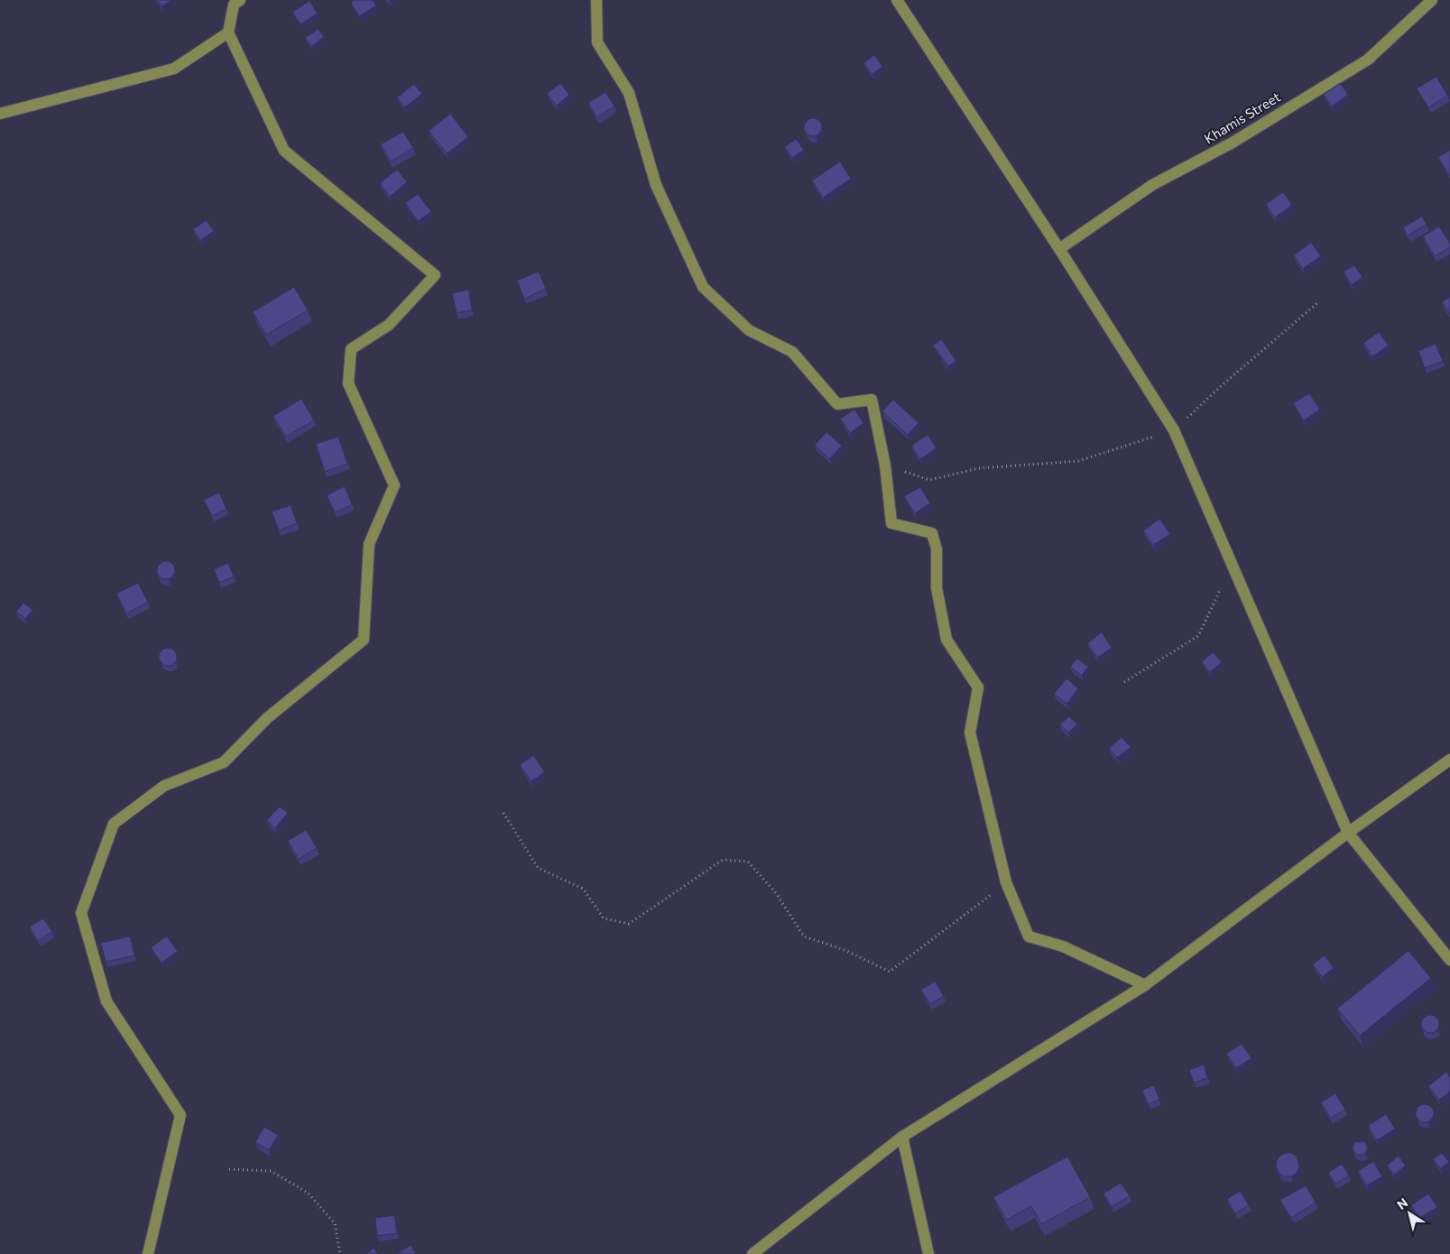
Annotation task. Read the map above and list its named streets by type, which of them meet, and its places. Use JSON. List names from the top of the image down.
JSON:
{
  "streets": {
    "street": ["Khamis Street"]
  },
  "north": "top left"
}
